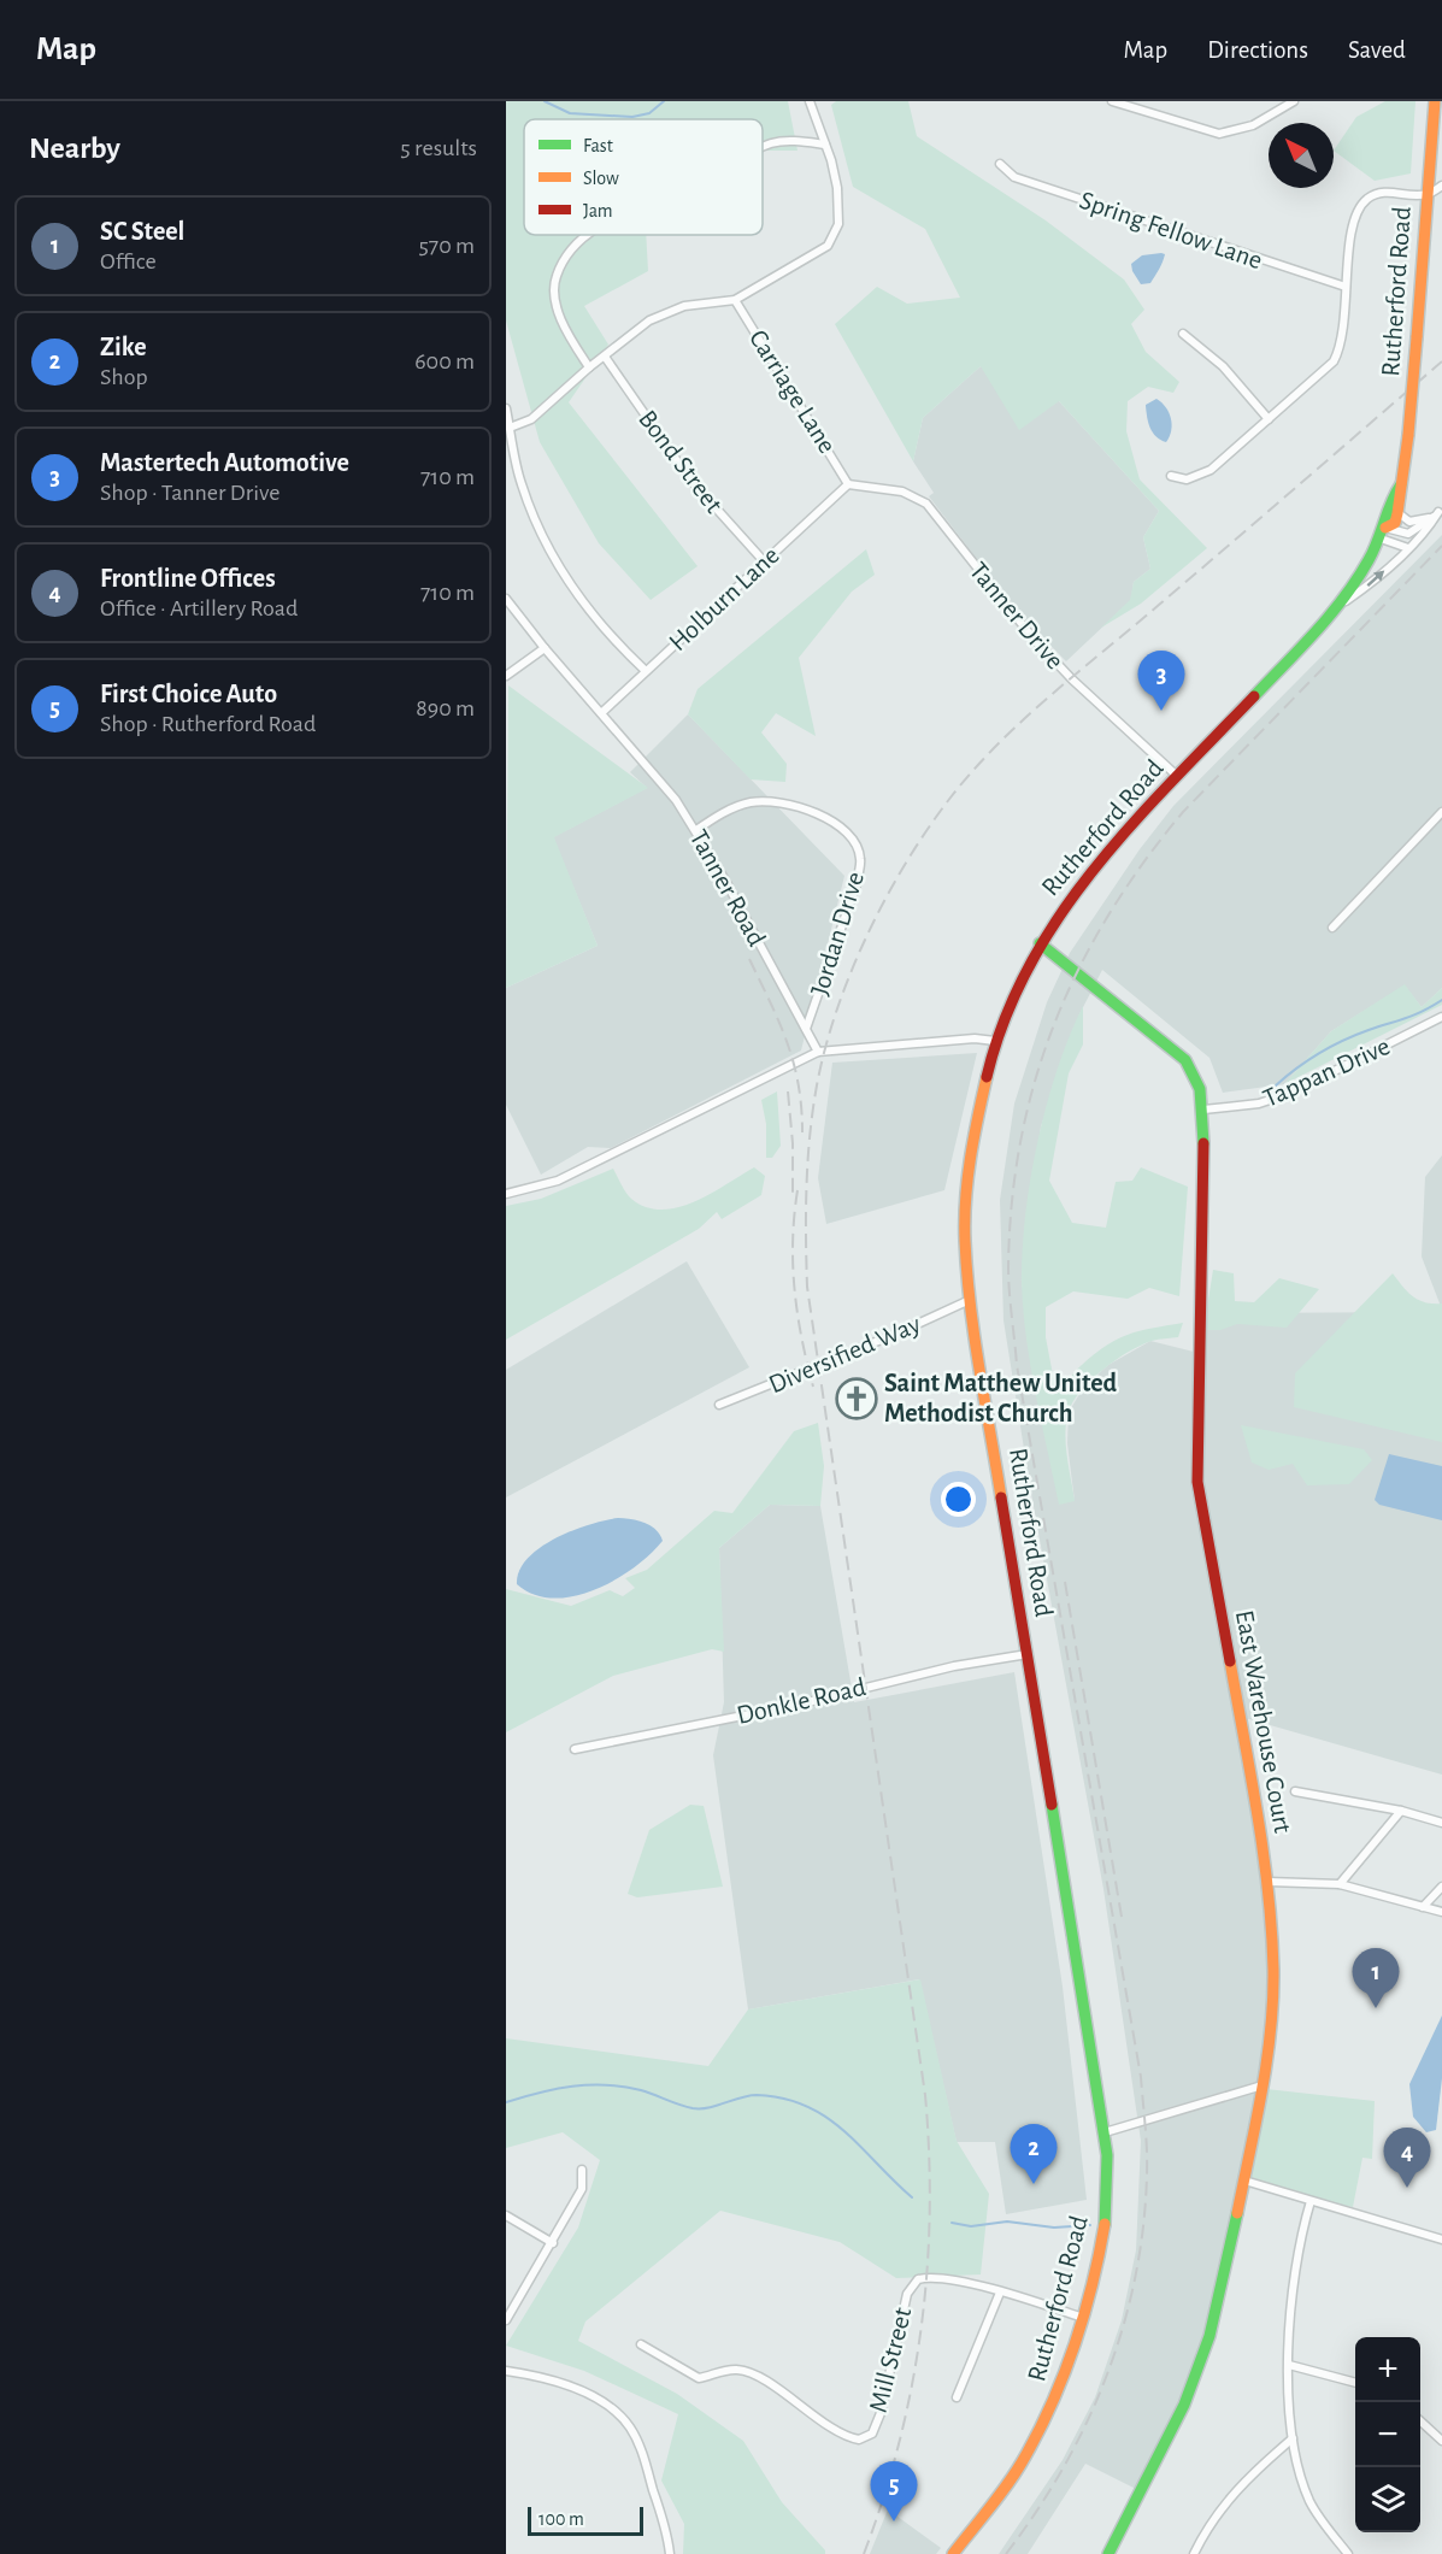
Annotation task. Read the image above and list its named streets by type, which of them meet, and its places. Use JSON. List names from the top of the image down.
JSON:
{
  "streets": {
    "street": [
      "Spring Fellow Lane",
      "Rutherford Road",
      "Carriage Lane",
      "Bond Street",
      "Holburn Lane",
      "Tanner Drive",
      "Tanner Road",
      "Jordan Drive",
      "Tappan Drive",
      "Diversified Way",
      "Donkle Road",
      "East Warehouse Court",
      "Mill Street"
    ]
  },
  "crossings": [
    ["Rutherford Road", "Tanner Drive"],
    ["Rutherford Road", "Diversified Way"],
    ["Rutherford Road", "Donkle Road"],
    ["Rutherford Road", "East Warehouse Court"],
    ["Rutherford Road", "Mill Street"],
    ["Carriage Lane", "Holburn Lane"],
    ["Carriage Lane", "Tanner Drive"],
    ["Bond Street", "Holburn Lane"],
    ["Holburn Lane", "Tanner Drive"],
    ["Holburn Lane", "Tanner Road"],
    ["Tanner Road", "Jordan Drive"],
    ["Tappan Drive", "East Warehouse Court"]
  ],
  "places": {
    "church": ["Saint Matthew United Methodist Church"]
  },
  "legend": ["Fast", "Slow", "Jam"],
  "scale_bar": "100 m",
  "north": "top left",
  "page": {
    "header": "Map",
    "nav": ["Map", "Directions", "Saved"],
    "heading": ["Nearby", "5 results"],
    "list": [
      {
        "mark": "1",
        "name": "SC Steel",
        "note": "Office",
        "value": "570 m"
      },
      {
        "mark": "2",
        "name": "Zike",
        "note": "Shop",
        "value": "600 m"
      },
      {
        "mark": "3",
        "name": "Mastertech Automotive",
        "note": "Shop · Tanner Drive",
        "value": "710 m"
      },
      {
        "mark": "4",
        "name": "Frontline Offices",
        "note": "Office · Artillery Road",
        "value": "710 m"
      },
      {
        "mark": "5",
        "name": "First Choice Auto",
        "note": "Shop · Rutherford Road",
        "value": "890 m"
      }
    ],
    "pins": [
      "3",
      "1",
      "2",
      "4",
      "5"
    ],
    "map_buttons": ["+", "−"],
    "scale": "100 m"
  }
}
